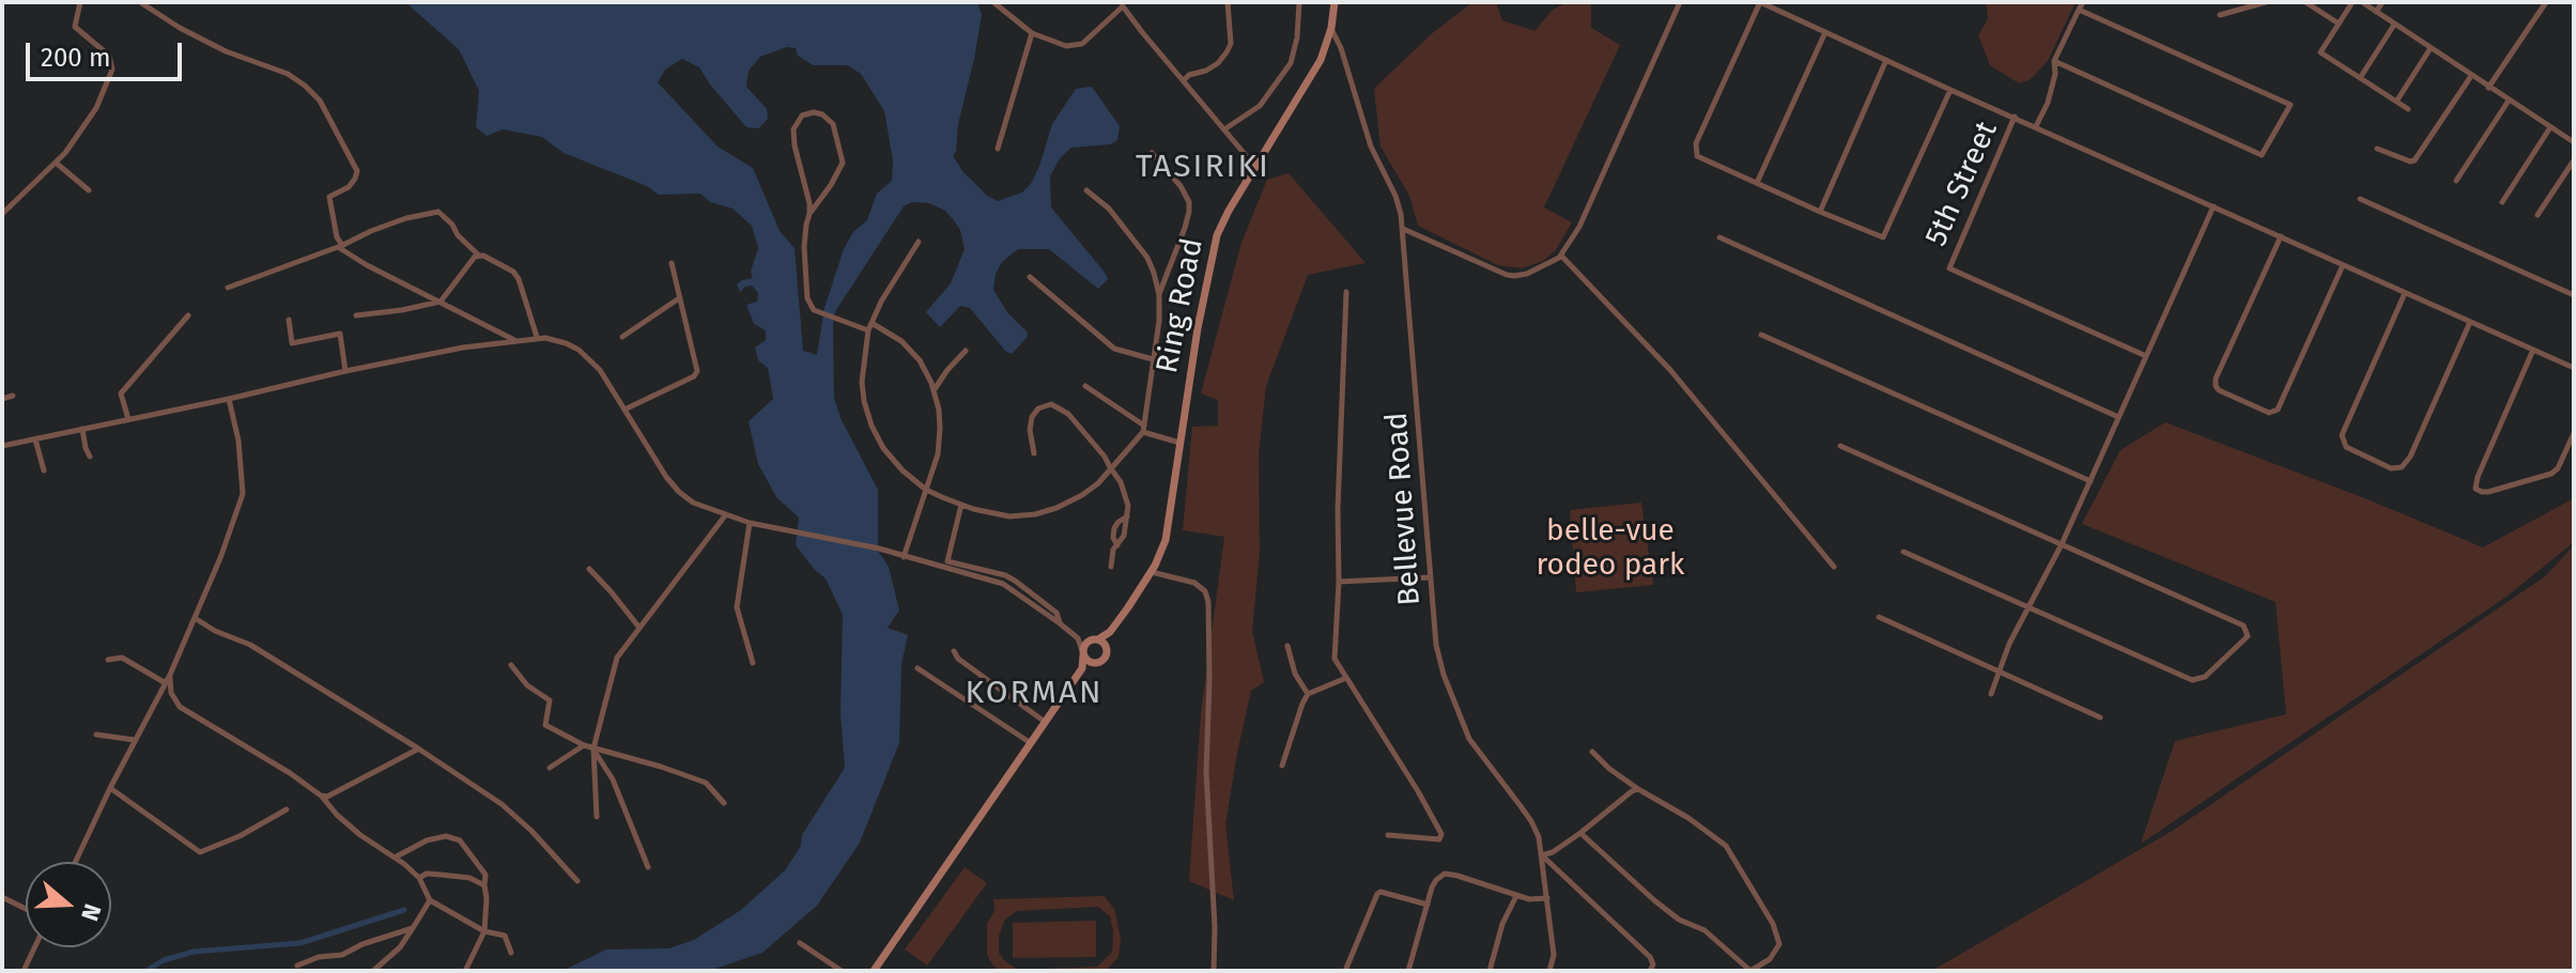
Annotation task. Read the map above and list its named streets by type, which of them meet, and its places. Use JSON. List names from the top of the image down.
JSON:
{
  "streets": {
    "main road": ["Ring Road"],
    "street": ["5th Street", "Bellevue Road"]
  },
  "crossings": [
    ["Ring Road", "Bellevue Road"]
  ],
  "districts": ["TASIRIKI", "KORMAN"],
  "parks": ["belle-vue rodeo park"],
  "scale_bar": "200 m",
  "north": "right"
}
